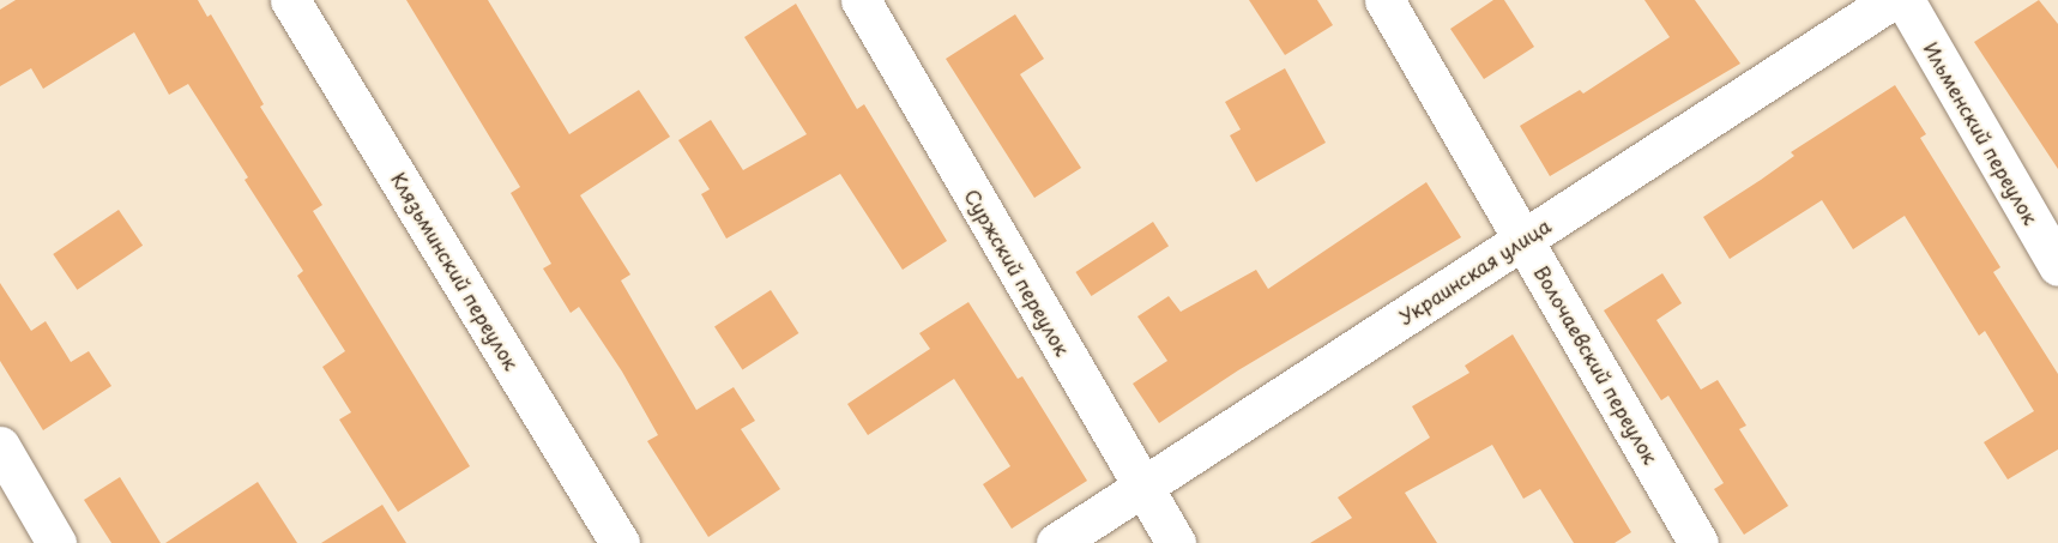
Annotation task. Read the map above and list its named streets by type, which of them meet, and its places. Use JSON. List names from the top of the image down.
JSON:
{
  "streets": {
    "street": [
      "Ильменский переулок",
      "Клязьминский переулок",
      "Украинская улица",
      "Суржский переулок",
      "Волочаевский переулок"
    ]
  },
  "crossings": [
    ["Украинская улица", "Суржский переулок"],
    ["Украинская улица", "Волочаевский переулок"]
  ]
}
